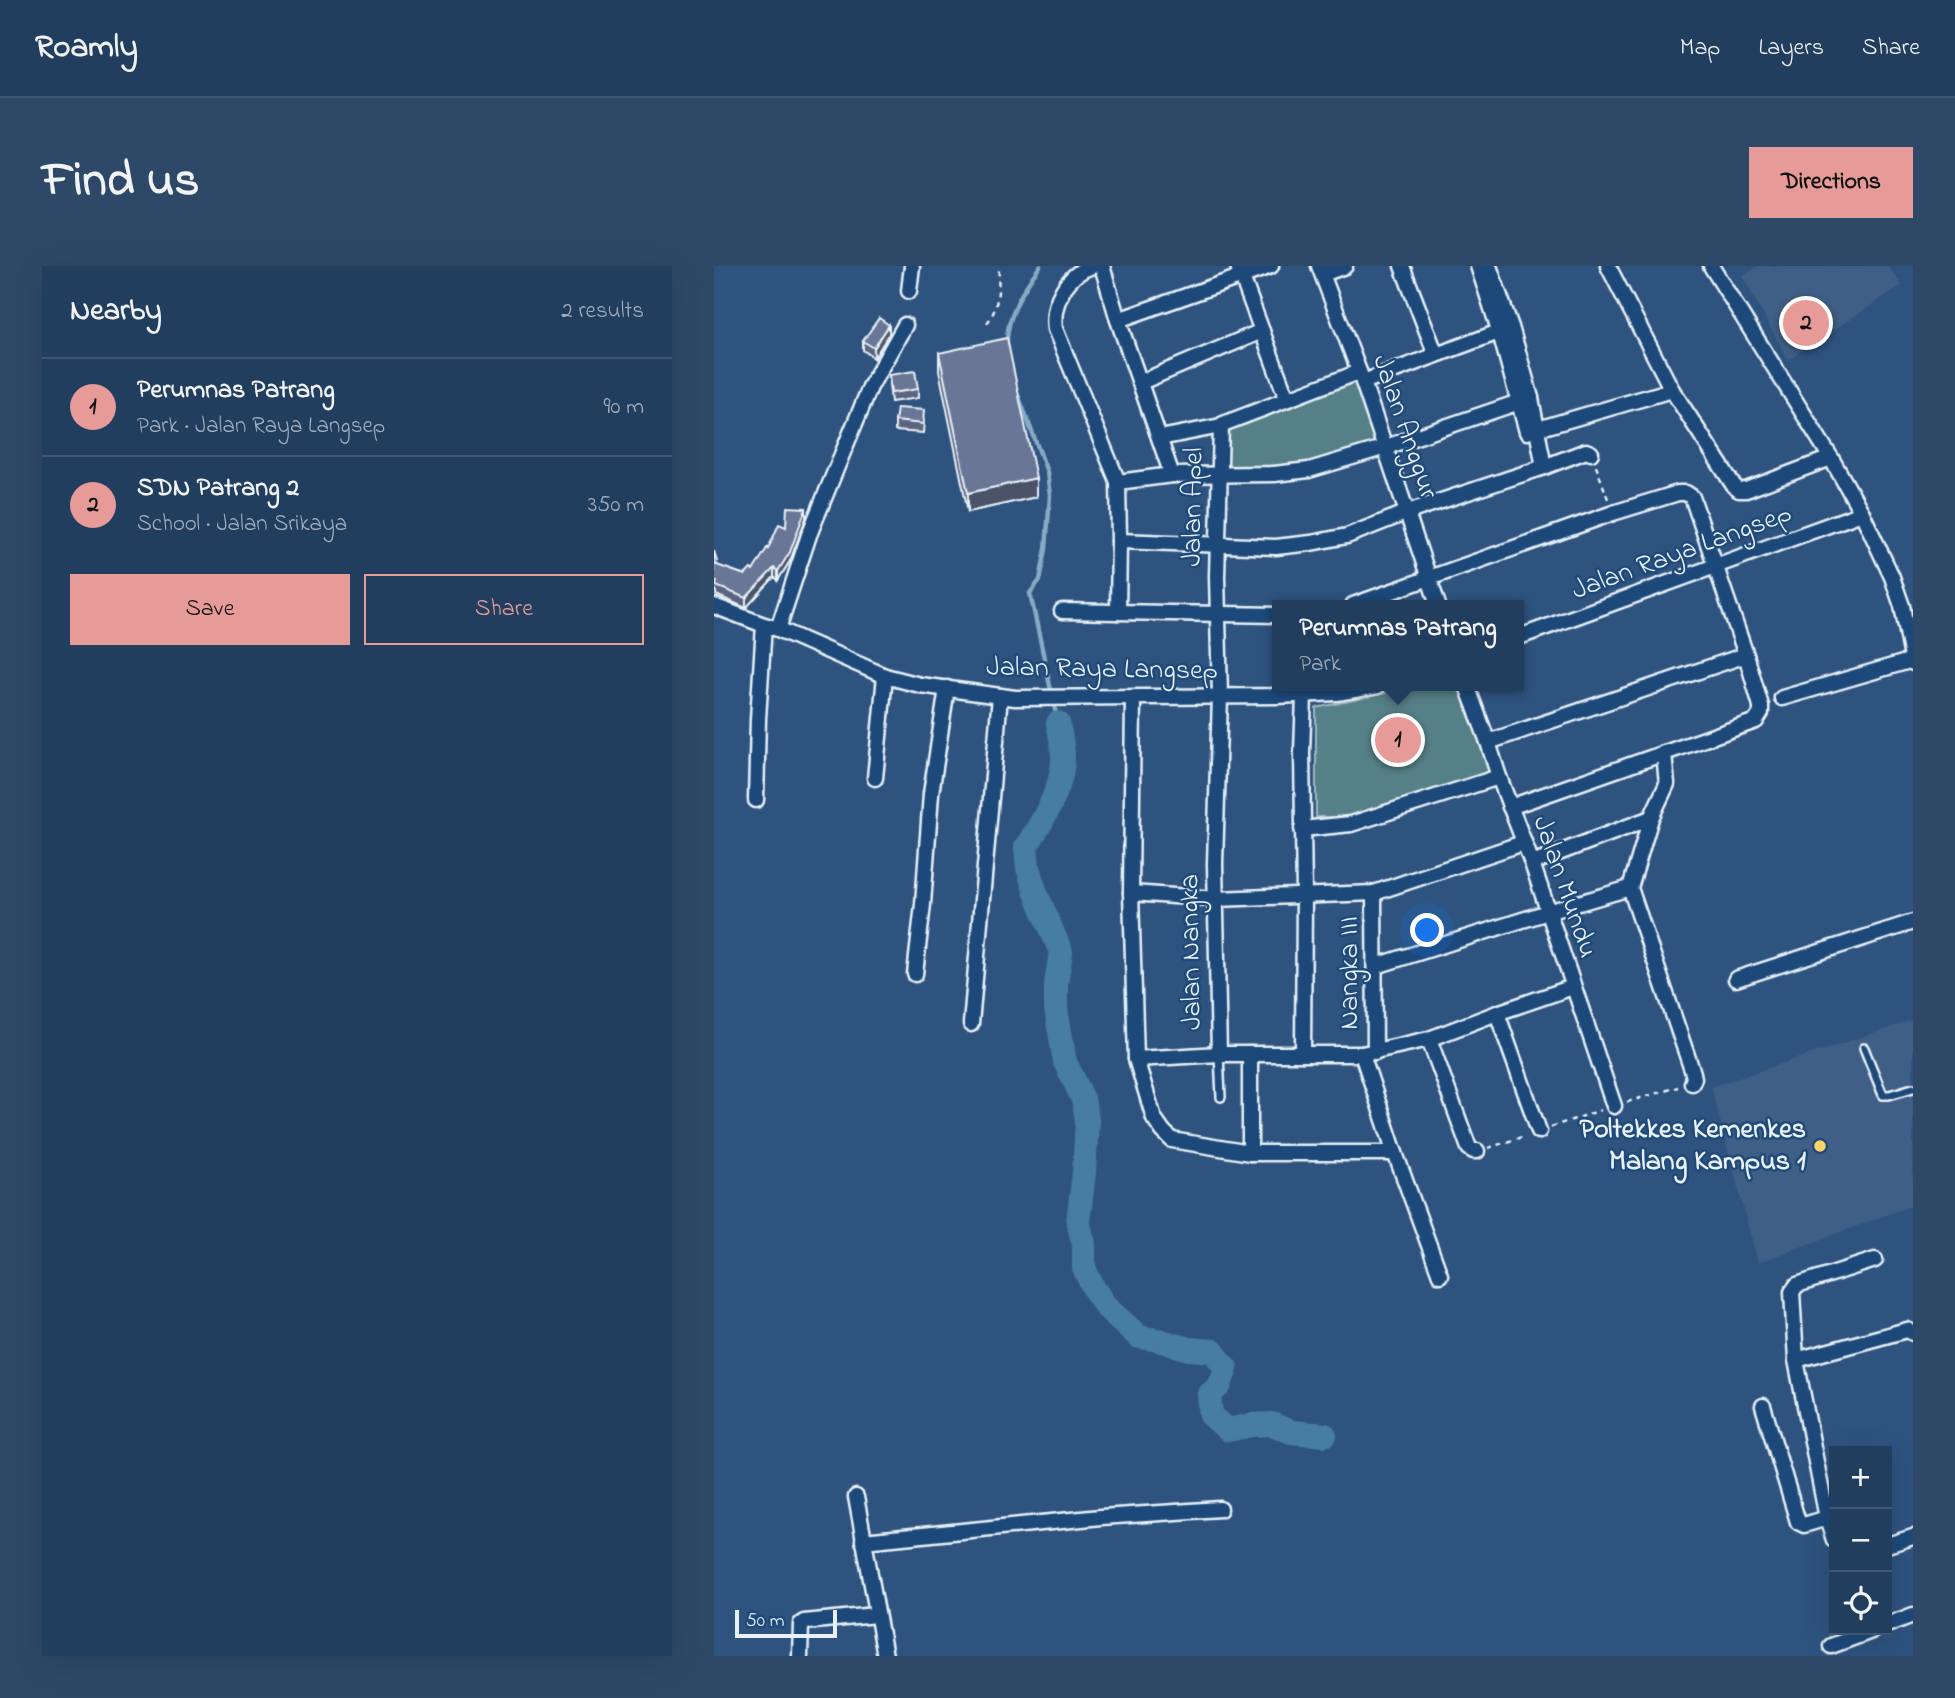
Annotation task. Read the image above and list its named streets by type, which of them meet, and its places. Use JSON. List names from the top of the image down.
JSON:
{
  "streets": {
    "street": [
      "Jalan Anggur",
      "Jalan Apel",
      "Jalan Raya Langsep",
      "Jalan Mundu",
      "Jalan Nangka",
      "Nangka III"
    ]
  },
  "crossings": [
    ["Jalan Anggur", "Jalan Apel"],
    ["Jalan Apel", "Jalan Raya Langsep"],
    ["Jalan Apel", "Jalan Nangka"],
    ["Jalan Raya Langsep", "Jalan Nangka"],
    ["Jalan Mundu", "Jalan Nangka"],
    ["Jalan Nangka", "Nangka III"]
  ],
  "places": ["Poltekkes Kemenkes Malang Kampus 1"],
  "scale_bar": "50 m",
  "page": {
    "header": "Roamly",
    "nav": ["Map", "Layers", "Share"],
    "title": "Find us",
    "buttons": [
      "Directions",
      ["Save", "Share"]
    ],
    "heading": ["Nearby", "2 results"],
    "pins": ["2", "1"],
    "list": [
      {
        "mark": "1",
        "name": "Perumnas Patrang",
        "note": "Park · Jalan Raya Langsep",
        "value": "90 m"
      },
      {
        "mark": "2",
        "name": "SDN Patrang 2",
        "note": "School · Jalan Srikaya",
        "value": "350 m"
      }
    ],
    "popup": ["Perumnas Patrang", "Park"],
    "map_buttons": ["+", "−"],
    "scale": "50 m"
  }
}
